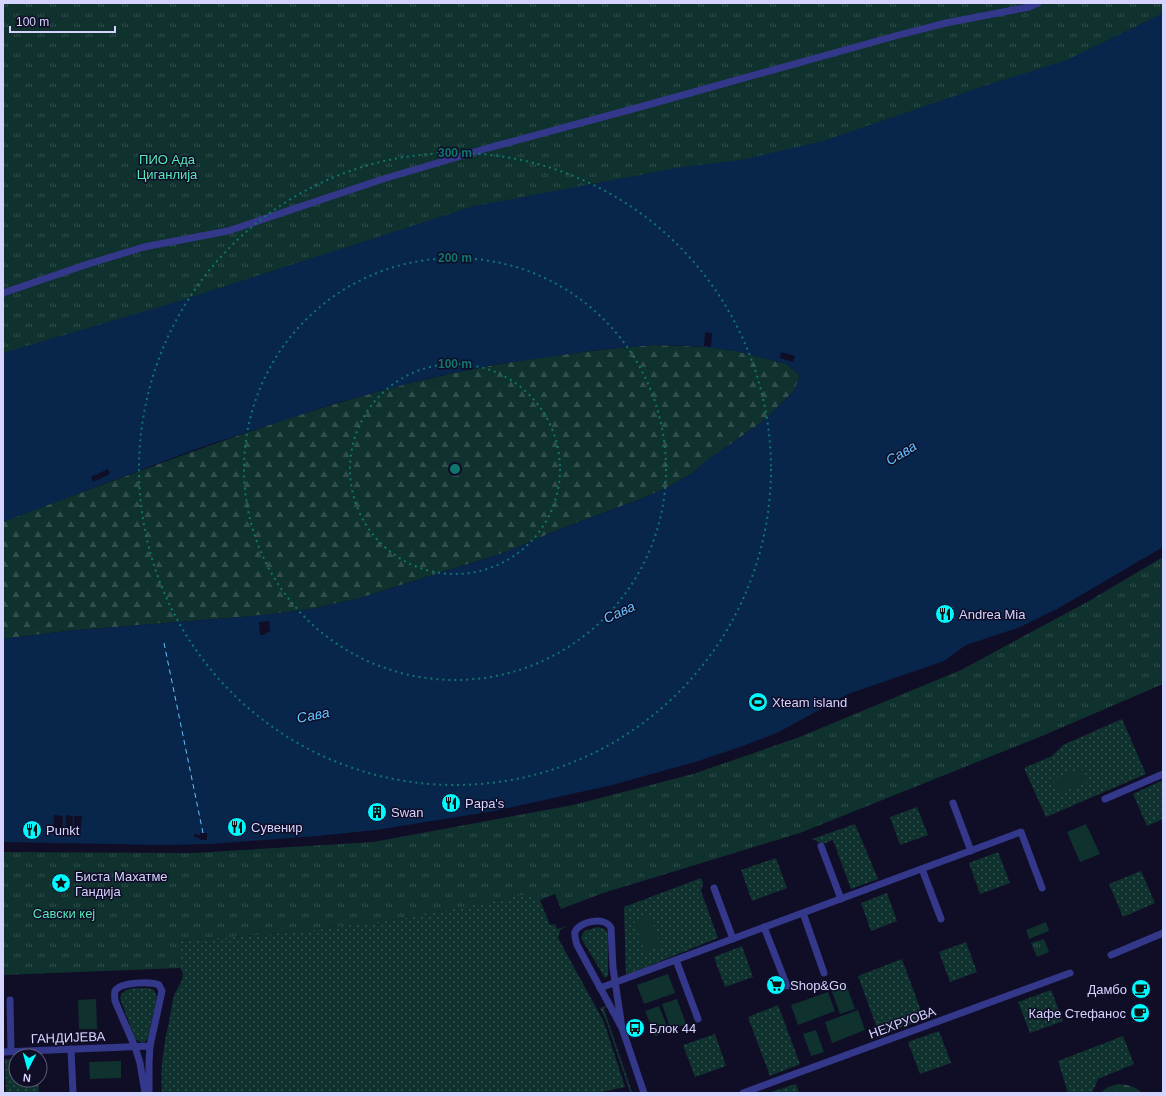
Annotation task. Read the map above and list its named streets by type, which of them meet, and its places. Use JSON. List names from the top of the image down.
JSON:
{
  "streets": {
    "street": ["НЕХРУОВА", "ГАНДИЈЕВА"]
  },
  "water": ["Сава"],
  "parks": ["ПИО Ада Циганлија", "Савски кеј"],
  "places": {
    "restaurant": [
      "Andrea Mia",
      "Papa's",
      "Сувенир",
      "Punkt"
    ],
    "sports": ["Xteam island"],
    "building": ["Swan"],
    "place": ["Биста Махатме Гандија"],
    "supermarket": ["Shop&Go"],
    "cafe": ["Дамбо", "Кафе Стефанос"],
    "bus stop": ["Блок 44"]
  },
  "scale_bar": "100 m",
  "north": "bottom",
  "rings": ["300 m", "200 m", "100 m"]
}
